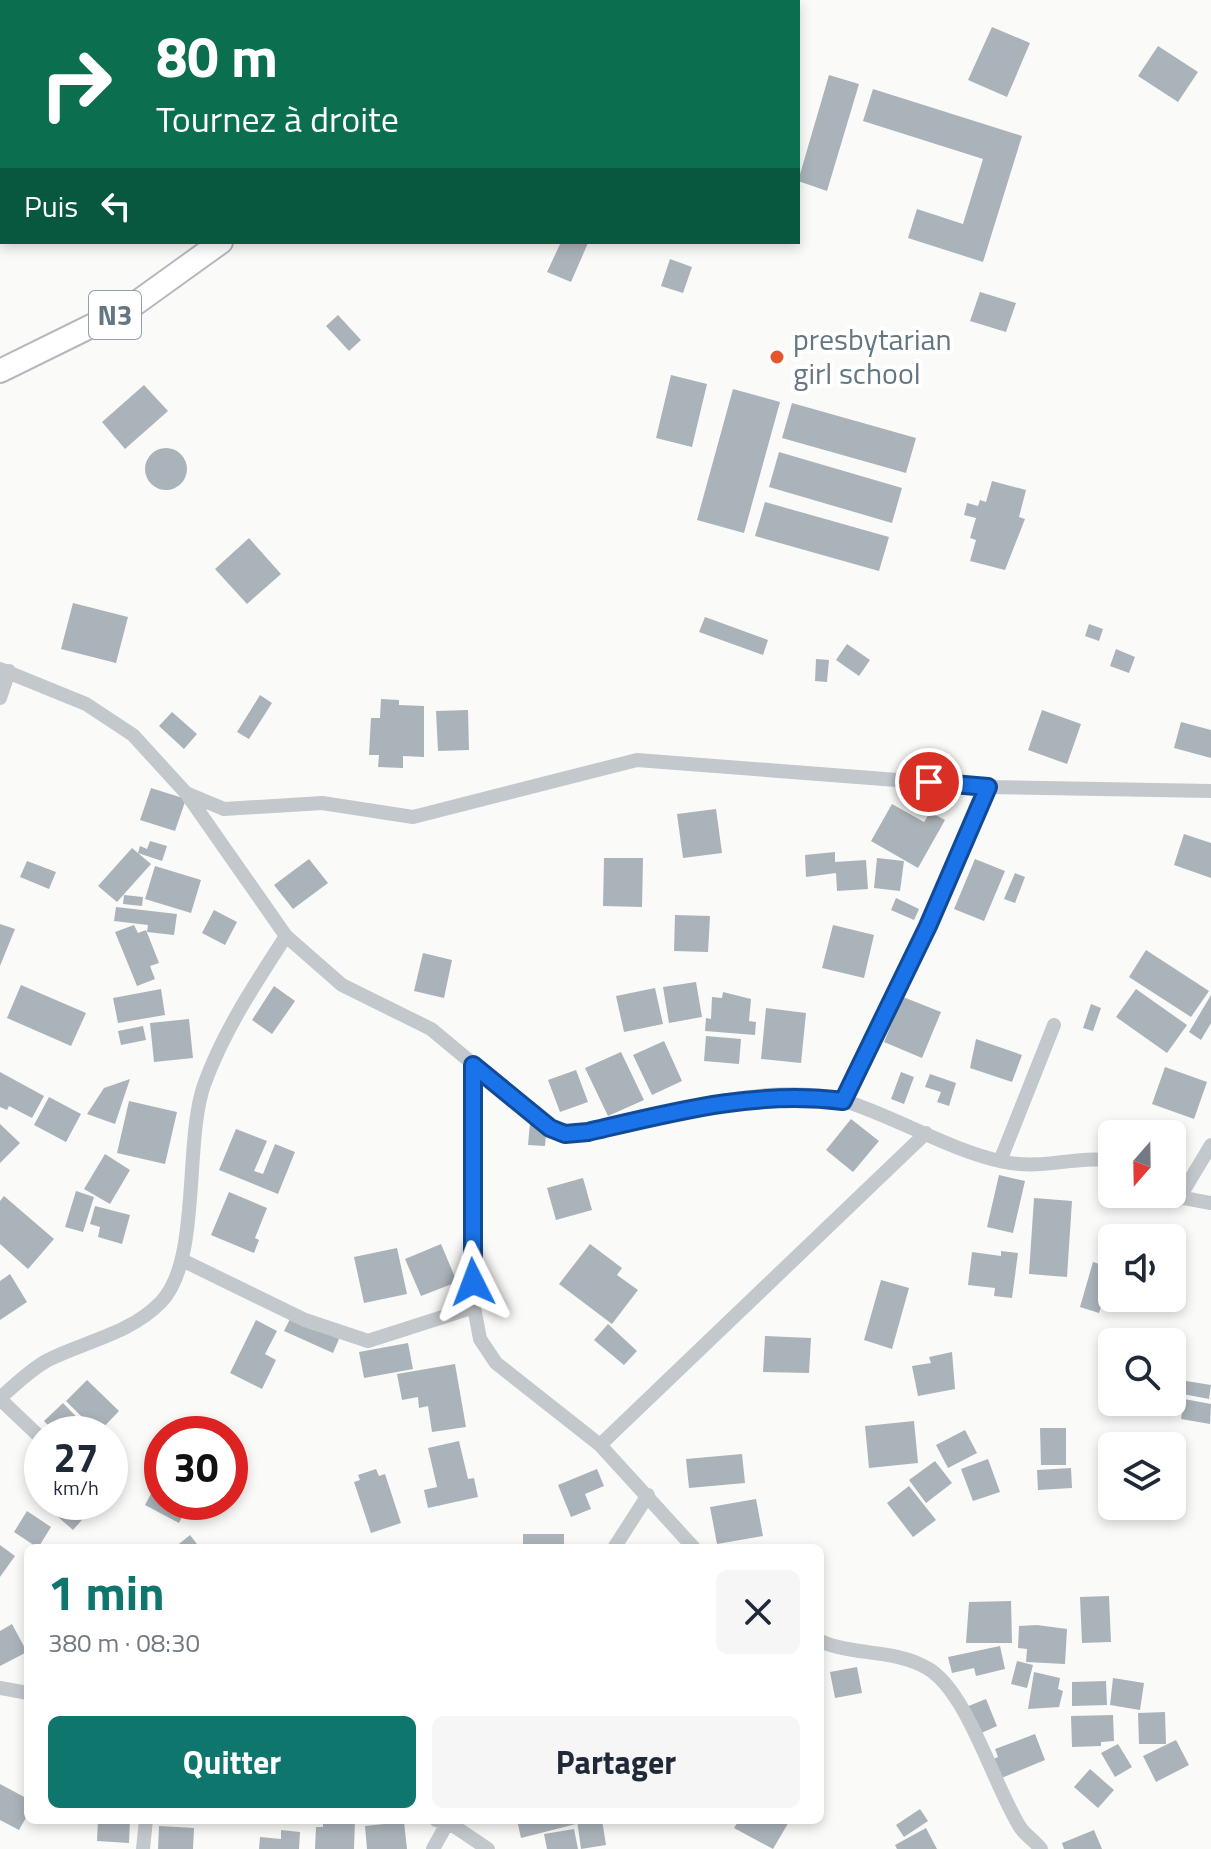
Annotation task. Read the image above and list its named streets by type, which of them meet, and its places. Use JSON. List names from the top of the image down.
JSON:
{
  "streets": {
    "highway": ["N3"]
  },
  "places": ["presbytarian girl school"],
  "north": "bottom",
  "page": {
    "turn": ["80 m", "Tournez à droite"],
    "then": "Puis",
    "speed": "27 km/h",
    "limit": "30",
    "heading": ["1 min", "380 m · 08:30"],
    "buttons": ["Quitter", "Partager"]
  }
}
